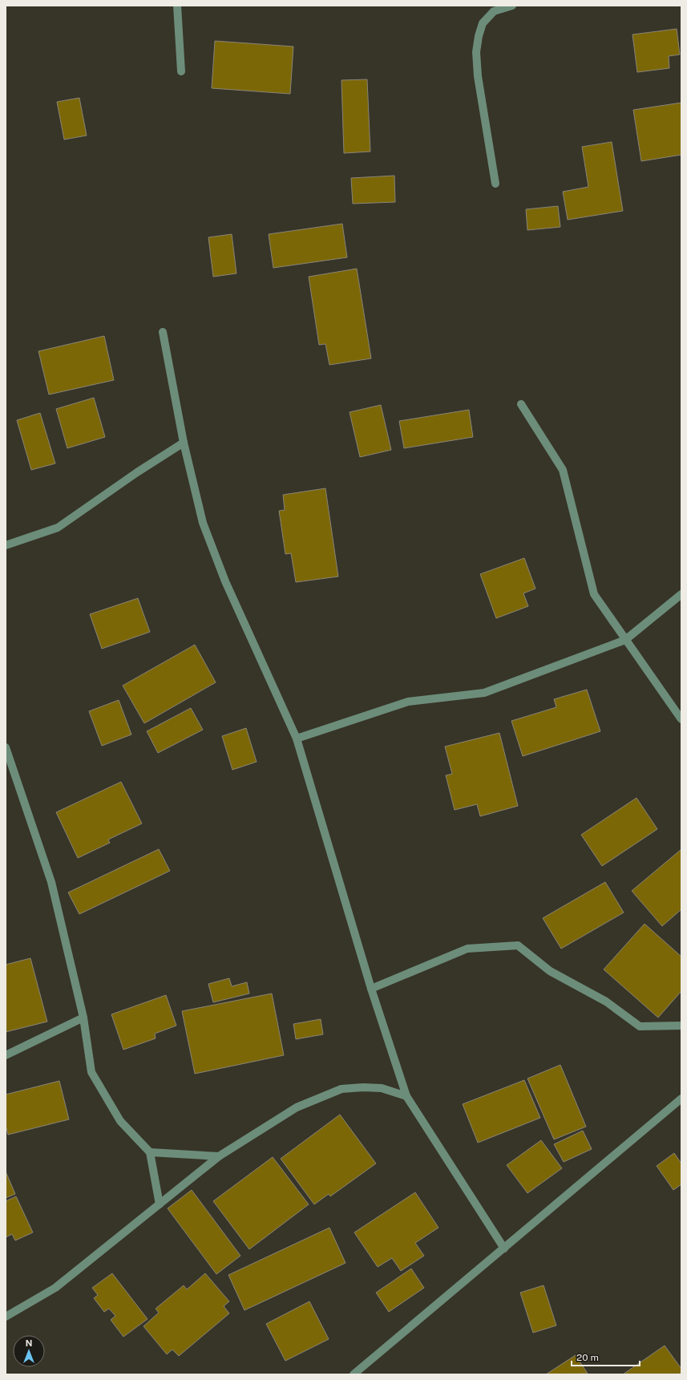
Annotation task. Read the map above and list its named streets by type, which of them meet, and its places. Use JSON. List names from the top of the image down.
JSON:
{
  "scale_bar": "20 m",
  "north": "top"
}
